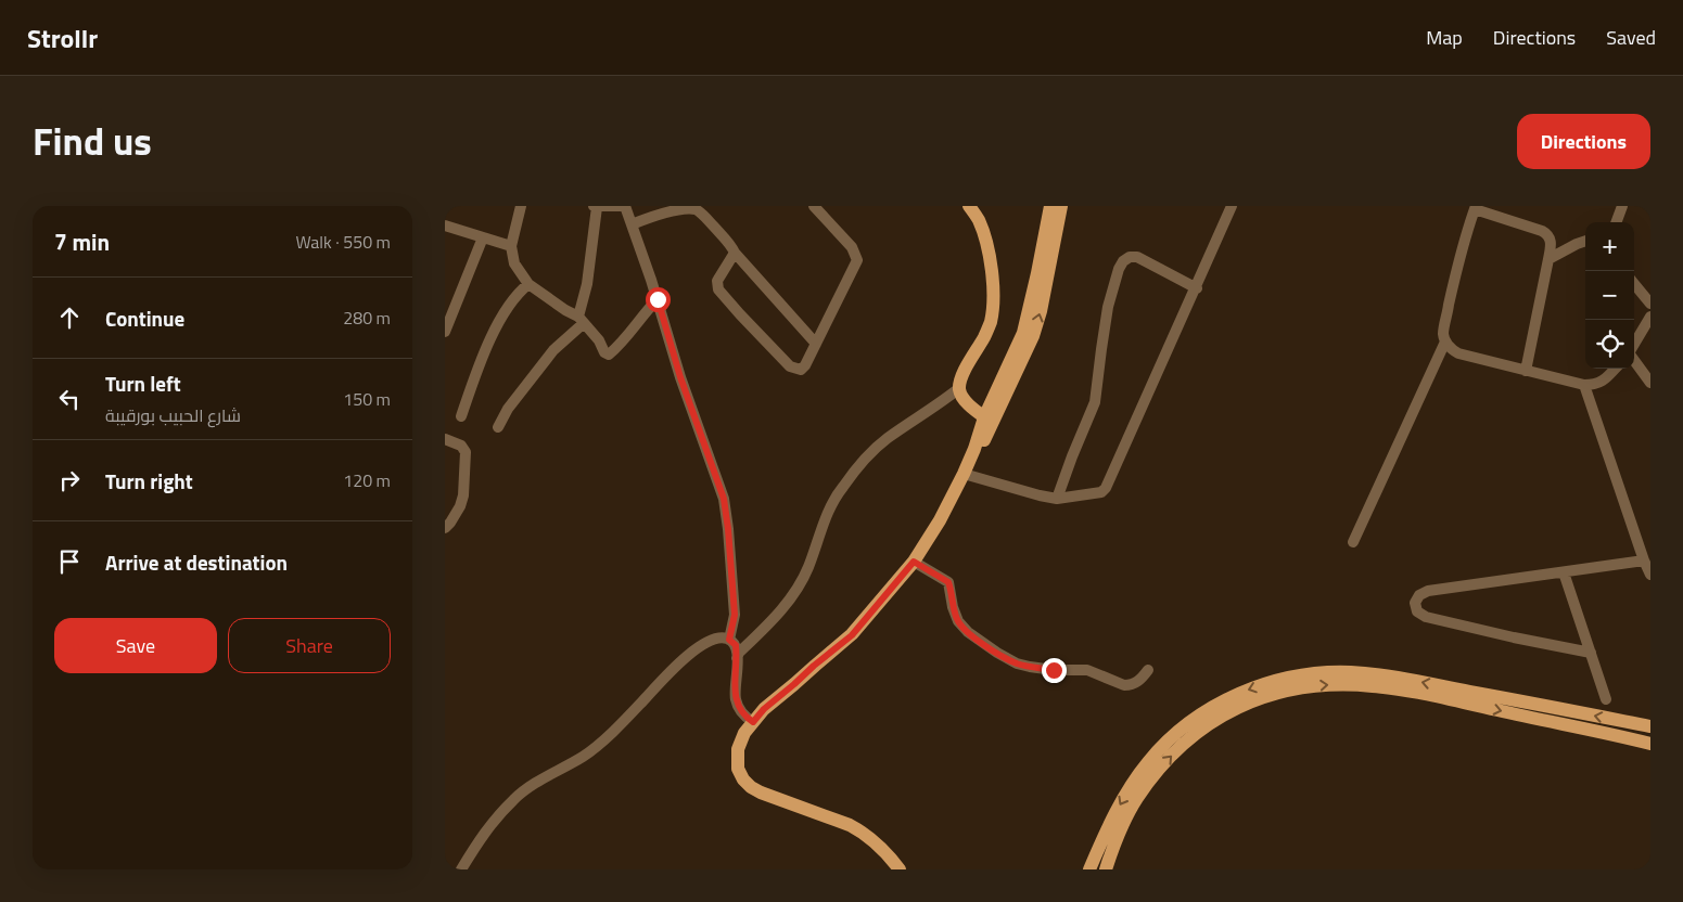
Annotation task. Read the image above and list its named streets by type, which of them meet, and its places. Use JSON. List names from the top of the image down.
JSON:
{
  "page": {
    "header": "Strollr",
    "nav": ["Map", "Directions", "Saved"],
    "title": "Find us",
    "buttons": [
      "Directions",
      ["Save", "Share"]
    ],
    "heading": ["7 min", "Walk · 550 m"],
    "map_buttons": ["+", "−"],
    "list": [
      ["Continue", "280 m"],
      ["Turn left", "شارع الحبيب بورقيبة", "150 m"],
      ["Turn right", "120 m"],
      "Arrive at destination"
    ]
  }
}
